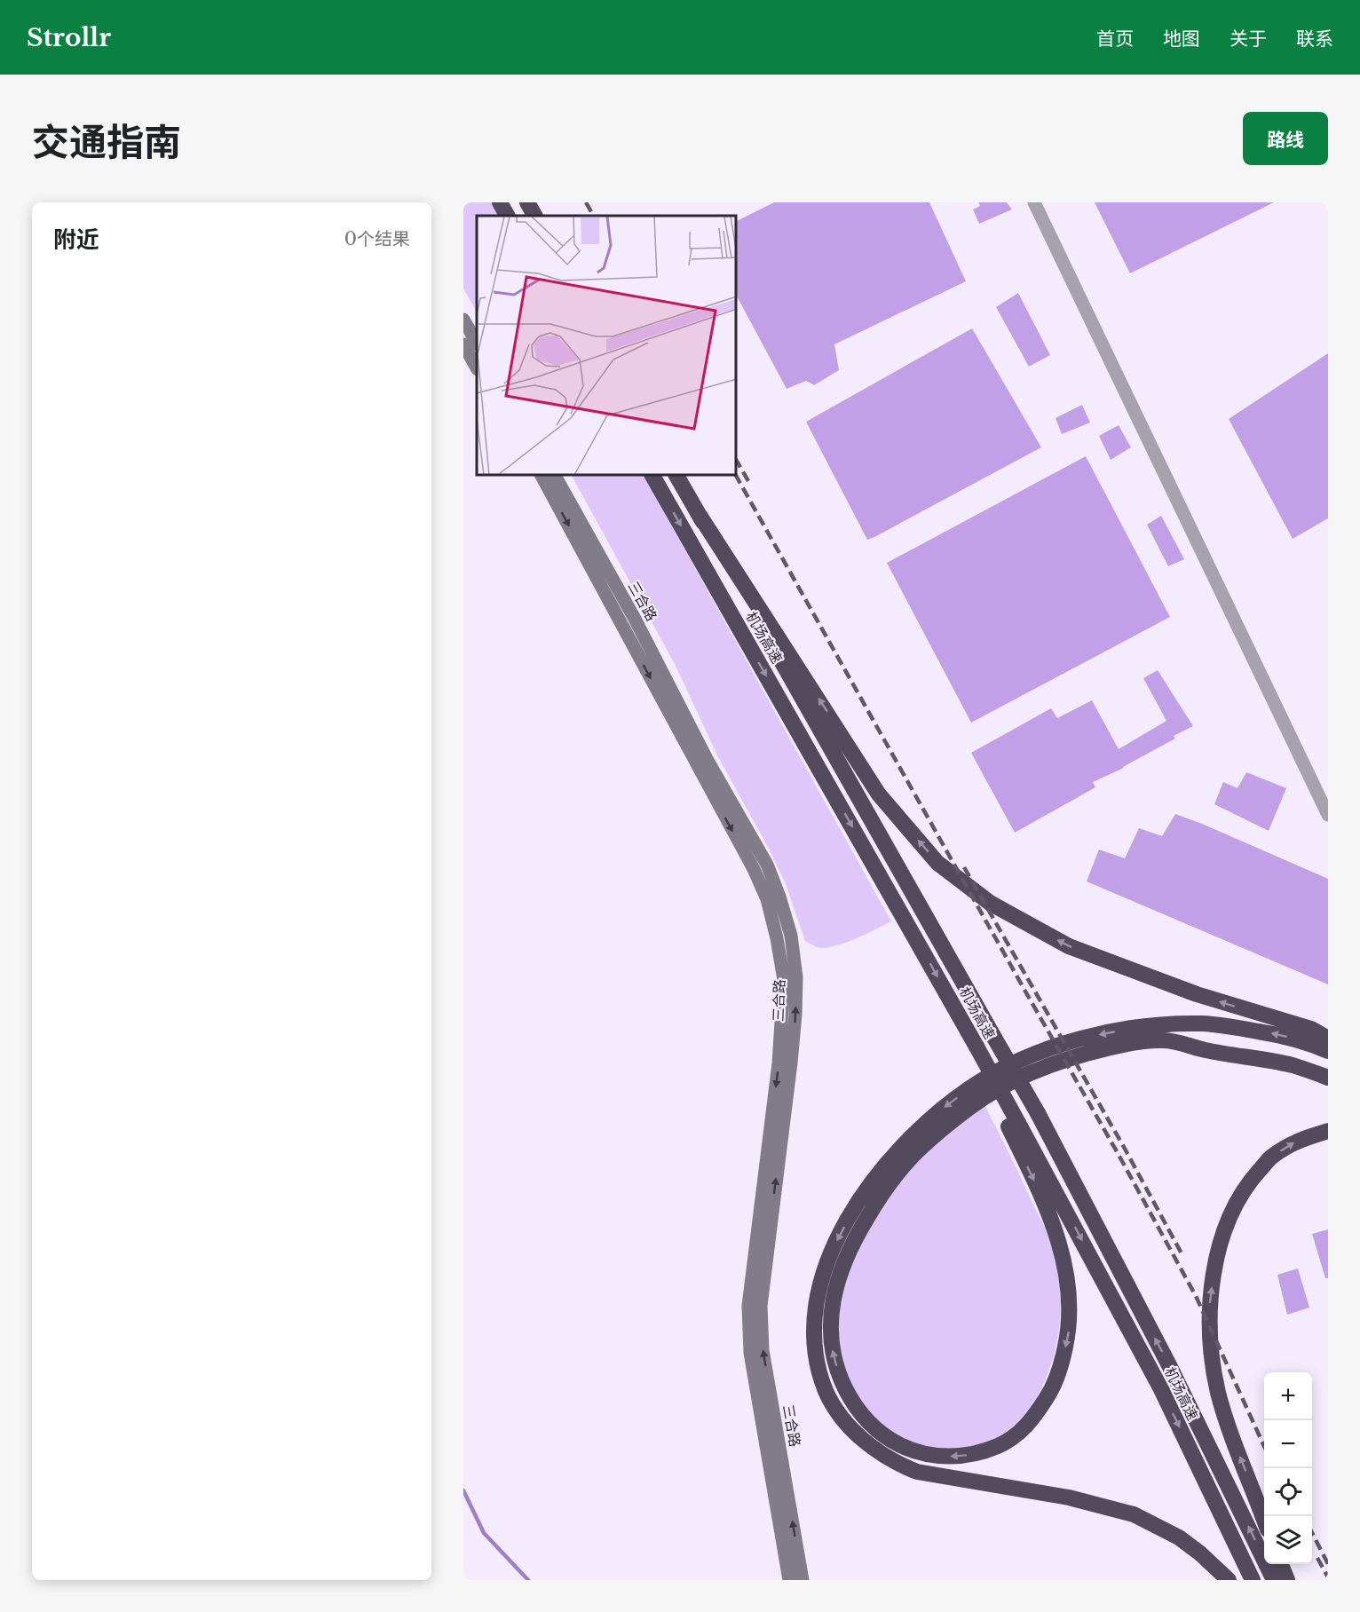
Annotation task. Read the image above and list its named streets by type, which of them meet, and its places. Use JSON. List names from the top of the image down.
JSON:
{
  "streets": {
    "highway": ["机场高速"],
    "main road": ["三合路"]
  },
  "page": {
    "header": "Strollr",
    "nav": [
      "首页",
      "地图",
      "关于",
      "联系"
    ],
    "title": "交通指南",
    "buttons": "路线",
    "heading": ["附近", "0个结果"],
    "map_buttons": ["+", "−"]
  }
}
